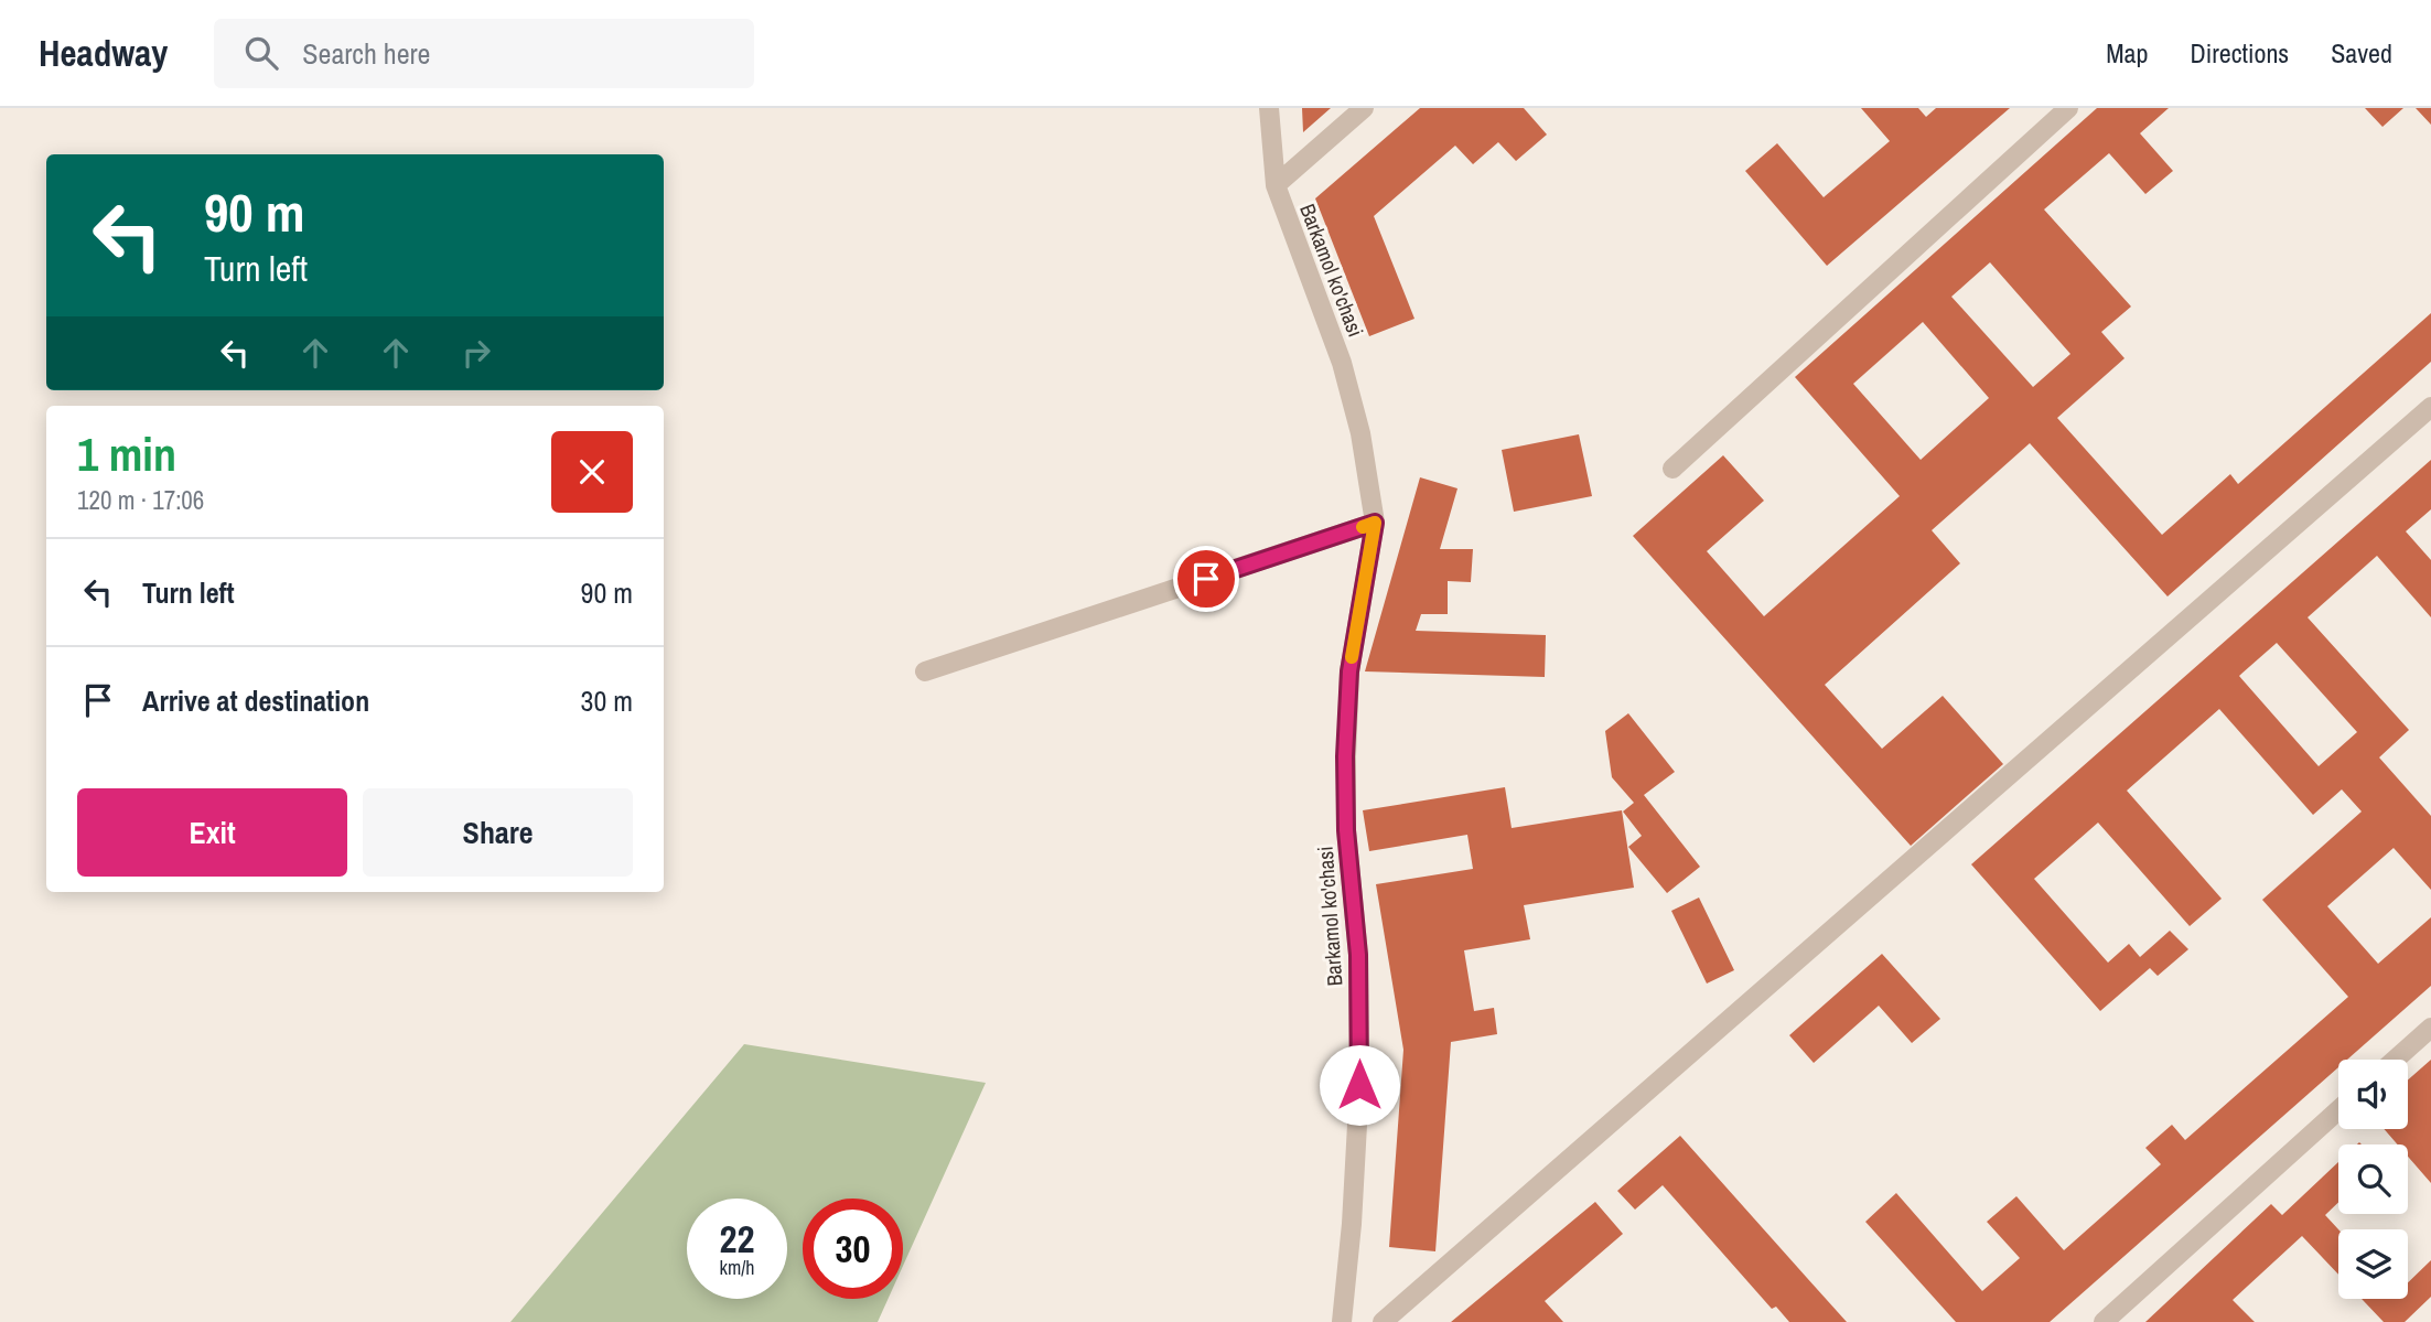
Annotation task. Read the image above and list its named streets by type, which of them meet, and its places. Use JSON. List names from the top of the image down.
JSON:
{
  "streets": {
    "street": ["Barkamol ko'chasi"]
  },
  "page": {
    "header": "Headway",
    "search": "Search here",
    "nav": ["Map", "Directions", "Saved"],
    "turn": ["90 m", "Turn left"],
    "heading": ["1 min", "120 m · 17:06"],
    "list": [
      {
        "name": "Turn left",
        "value": "90 m"
      },
      {
        "name": "Arrive at destination",
        "value": "30 m"
      }
    ],
    "buttons": ["Exit", "Share"],
    "speed": "22 km/h",
    "limit": "30"
  }
}
